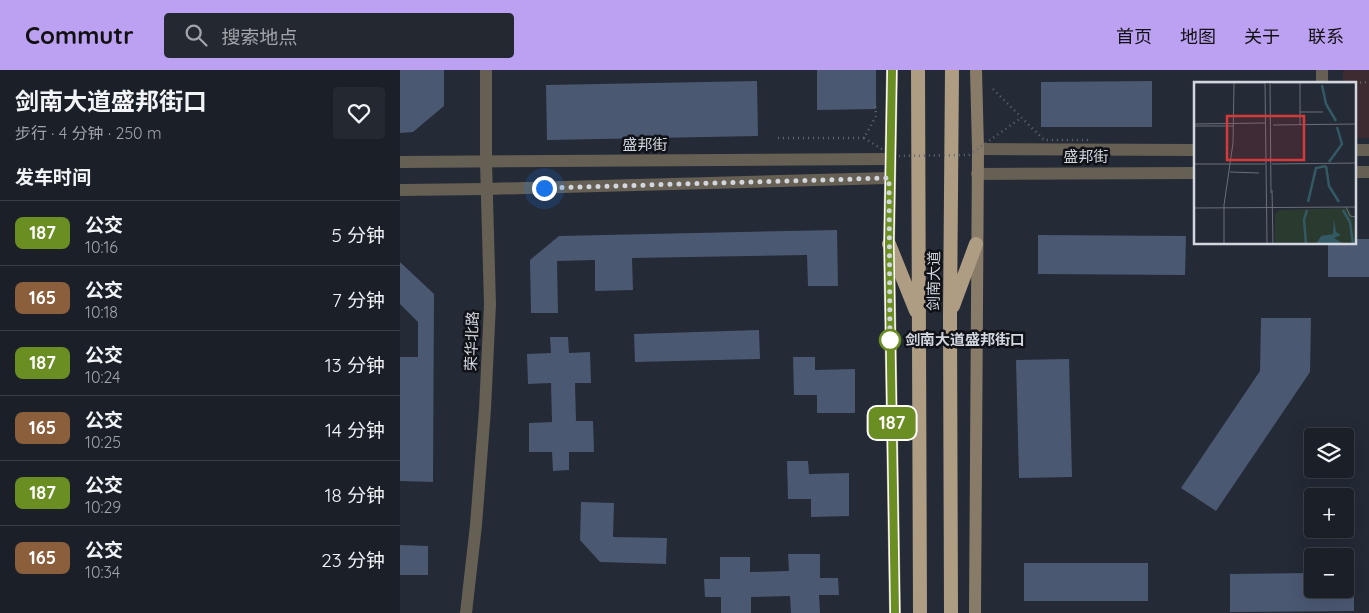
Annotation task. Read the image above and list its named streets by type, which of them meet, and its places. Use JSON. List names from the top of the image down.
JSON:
{
  "streets": {
    "highway": ["剑南大道"],
    "street": ["盛邦街", "荣华北路"]
  },
  "crossings": [
    ["盛邦街", "荣华北路"]
  ],
  "places": ["剑南大道盛邦街口"],
  "lines": ["bus line 187"],
  "page": {
    "header": "Commutr",
    "search": "搜索地点",
    "nav": [
      "首页",
      "地图",
      "关于",
      "联系"
    ],
    "heading": [
      ["剑南大道盛邦街口", "步行 · 4 分钟 · 250 m"],
      "发车时间"
    ],
    "on_map": "187",
    "list": [
      {
        "mark": "187",
        "name": "公交",
        "note": "10:16",
        "value": "5 分钟"
      },
      {
        "mark": "165",
        "name": "公交",
        "note": "10:18",
        "value": "7 分钟"
      },
      {
        "mark": "187",
        "name": "公交",
        "note": "10:24",
        "value": "13 分钟"
      },
      {
        "mark": "165",
        "name": "公交",
        "note": "10:25",
        "value": "14 分钟"
      },
      {
        "mark": "187",
        "name": "公交",
        "note": "10:29",
        "value": "18 分钟"
      },
      {
        "mark": "165",
        "name": "公交",
        "note": "10:34",
        "value": "23 分钟"
      }
    ],
    "map_buttons": ["+", "−"]
  }
}
